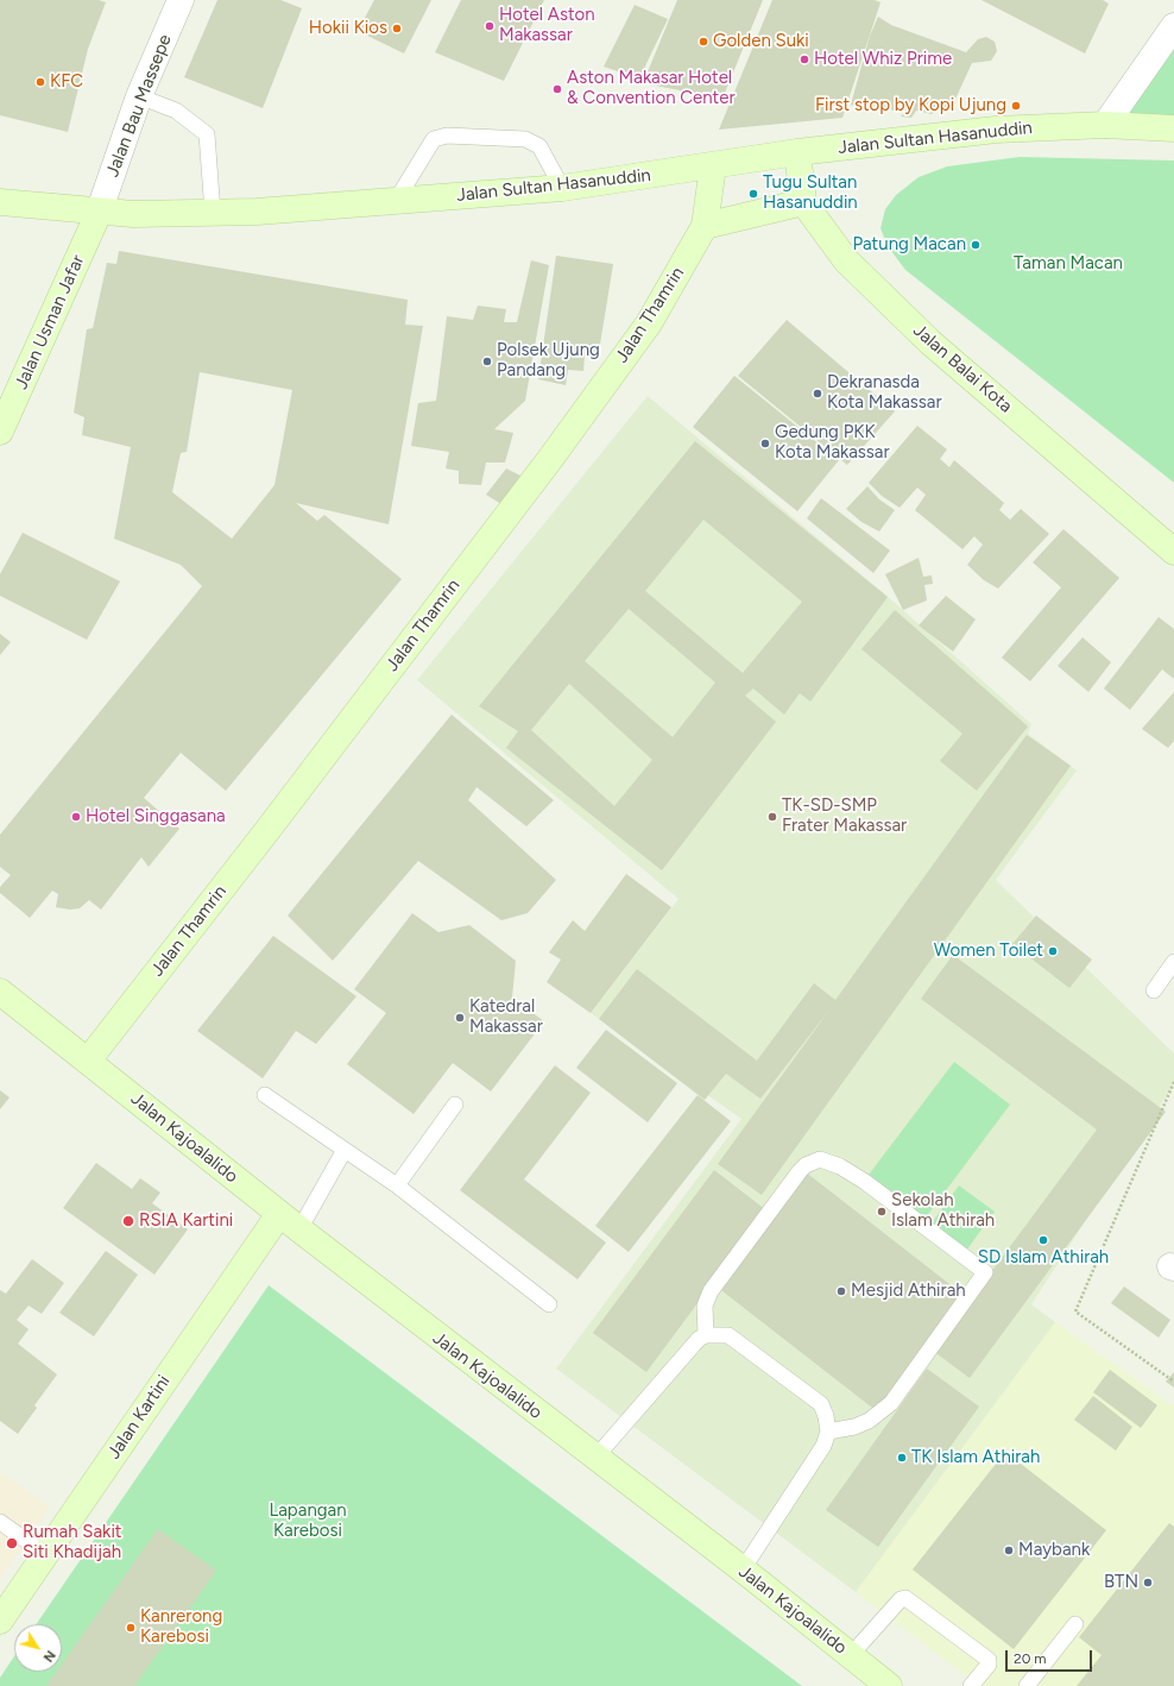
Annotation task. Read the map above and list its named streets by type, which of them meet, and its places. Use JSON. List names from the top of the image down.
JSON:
{
  "streets": {
    "street": [
      "Jalan Bau Massepe",
      "Jalan Sultan Hasanuddin",
      "Jalan Thamrin",
      "Jalan Usman Jafar",
      "Jalan Balai Kota",
      "Jalan Kajoalalido",
      "Jalan Kartini"
    ]
  },
  "crossings": [
    ["Jalan Bau Massepe", "Jalan Sultan Hasanuddin"],
    ["Jalan Bau Massepe", "Jalan Usman Jafar"],
    ["Jalan Sultan Hasanuddin", "Jalan Thamrin"],
    ["Jalan Sultan Hasanuddin", "Jalan Usman Jafar"],
    ["Jalan Sultan Hasanuddin", "Jalan Balai Kota"],
    ["Jalan Thamrin", "Jalan Kajoalalido"],
    ["Jalan Kajoalalido", "Jalan Kartini"]
  ],
  "parks": ["Taman Macan", "Lapangan Karebosi"],
  "places": [
    "Hotel Aston Makassar",
    "Hokii Kios",
    "Golden Suki",
    "Hotel Whiz Prime",
    "KFC",
    "Aston Makasar Hotel & Convention Center",
    "First stop by Kopi Ujung",
    "Tugu Sultan Hasanuddin",
    "Patung Macan",
    "Polsek Ujung Pandang",
    "Dekranasda Kota Makassar",
    "Gedung PKK Kota Makassar",
    "Hotel Singgasana",
    "TK-SD-SMP Frater Makassar",
    "Women Toilet",
    "Katedral Makassar",
    "Sekolah Islam Athirah",
    "RSIA Kartini",
    "SD Islam Athirah",
    "Mesjid Athirah",
    "TK Islam Athirah",
    "Rumah Sakit Siti Khadijah",
    "Maybank",
    "BTN",
    "Kanrerong Karebosi"
  ],
  "scale_bar": "20 m",
  "north": "bottom right"
}
